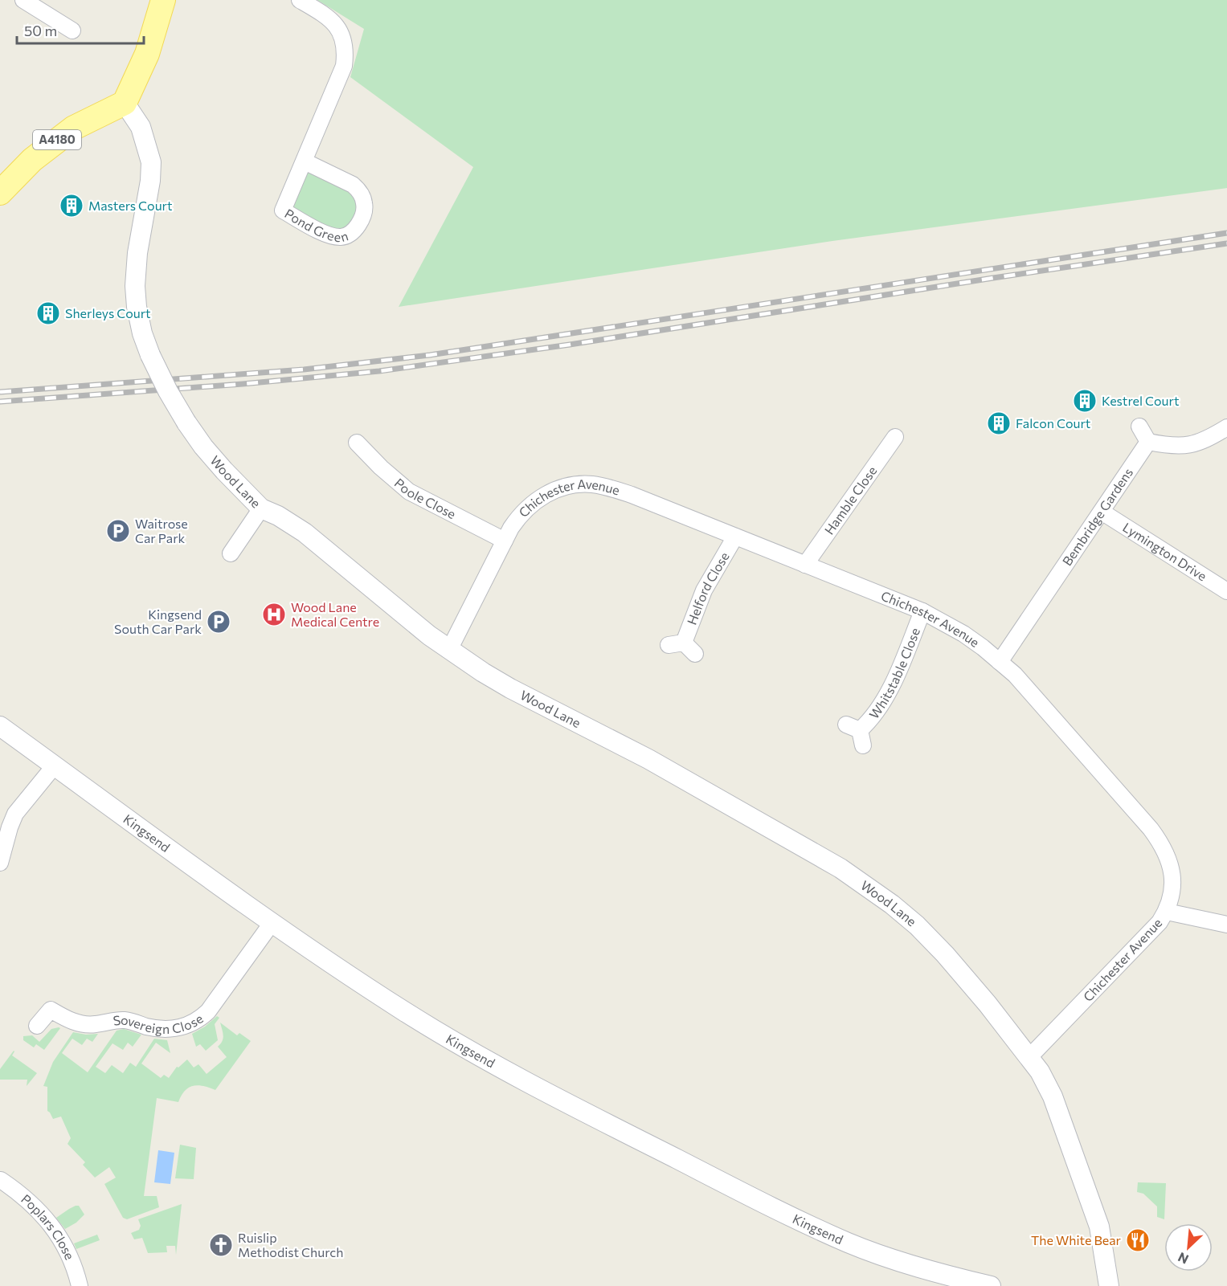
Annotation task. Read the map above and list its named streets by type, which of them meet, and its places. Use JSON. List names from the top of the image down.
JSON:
{
  "streets": {
    "main road": ["A4180"],
    "street": [
      "Pond Green",
      "Wood Lane",
      "Poole Close",
      "Hamble Close",
      "Chichester Avenue",
      "Bembridge Gardens",
      "Lymington Drive",
      "Helford Close",
      "Whitstable Close",
      "Kingsend",
      "Sovereign Close",
      "Poplars Close"
    ]
  },
  "crossings": [
    ["A4180", "Wood Lane"],
    ["Wood Lane", "Chichester Avenue"],
    ["Poole Close", "Chichester Avenue"],
    ["Hamble Close", "Chichester Avenue"],
    ["Chichester Avenue", "Bembridge Gardens"],
    ["Chichester Avenue", "Helford Close"],
    ["Chichester Avenue", "Whitstable Close"],
    ["Bembridge Gardens", "Lymington Drive"],
    ["Kingsend", "Sovereign Close"]
  ],
  "places": {
    "building": [
      "Masters Court",
      "Sherleys Court",
      "Kestrel Court",
      "Falcon Court"
    ],
    "parking": ["Waitrose Car Park", "Kingsend South Car Park"],
    "hospital": ["Wood Lane Medical Centre"],
    "restaurant": ["The White Bear"],
    "church": ["Ruislip Methodist Church"]
  },
  "scale_bar": "50 m",
  "north": "bottom left"
}
